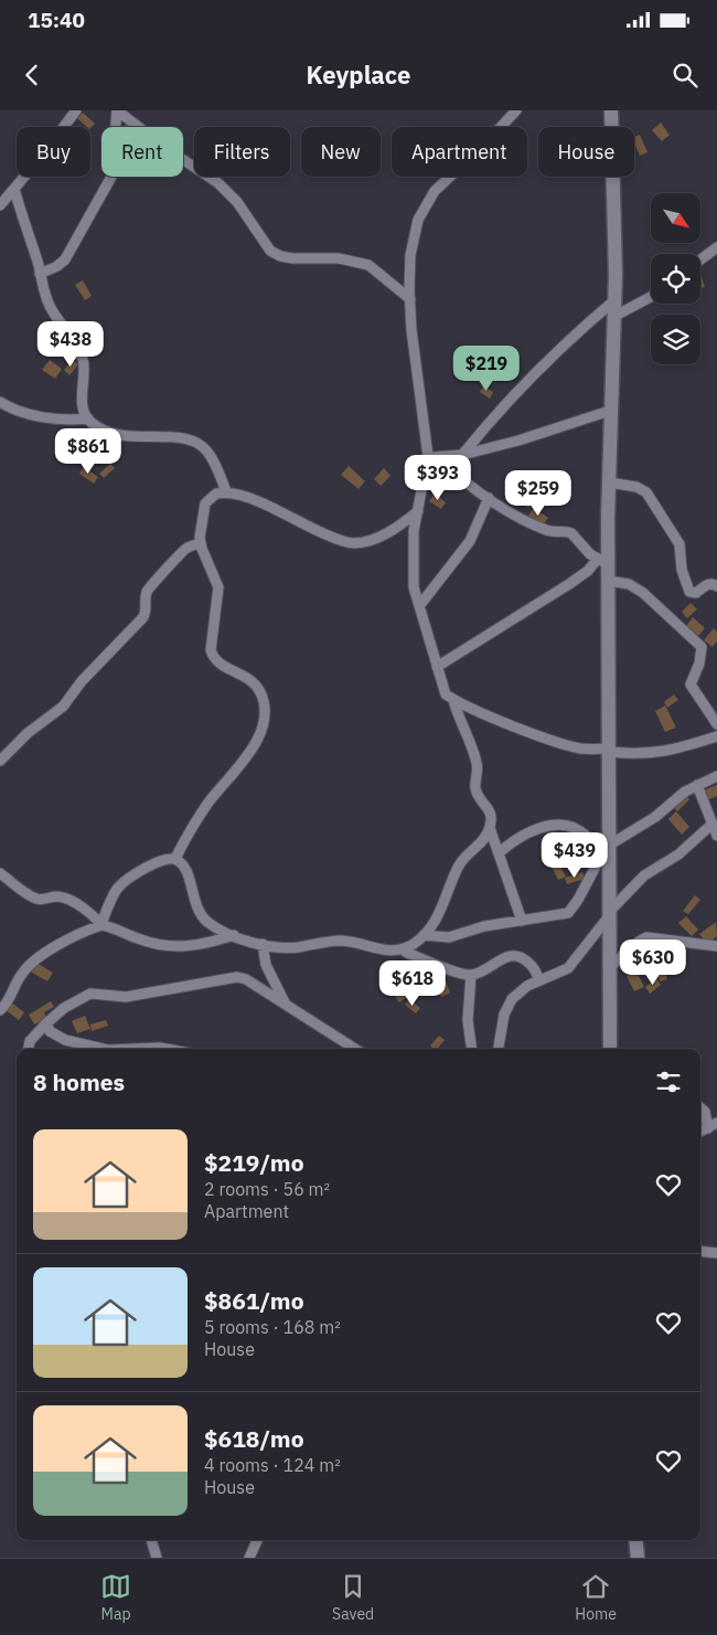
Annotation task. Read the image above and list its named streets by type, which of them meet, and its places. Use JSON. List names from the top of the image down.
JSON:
{
  "north": "bottom right",
  "page": {
    "status": "15:40",
    "header": "Keyplace",
    "chip": [
      "Buy",
      "Rent",
      "Filters",
      "New",
      "Apartment",
      "House"
    ],
    "price": [
      "$438",
      "$219",
      "$861",
      "$393",
      "$259",
      "$439",
      "$630",
      "$618"
    ],
    "heading": "8 homes",
    "list": [
      {
        "name": "$219/mo",
        "note": "2 rooms · 56 m² · Apartment"
      },
      {
        "name": "$861/mo",
        "note": "5 rooms · 168 m² · House"
      },
      {
        "name": "$618/mo",
        "note": "4 rooms · 124 m² · House"
      }
    ],
    "tabs": ["Map", "Saved", "Home"]
  }
}
